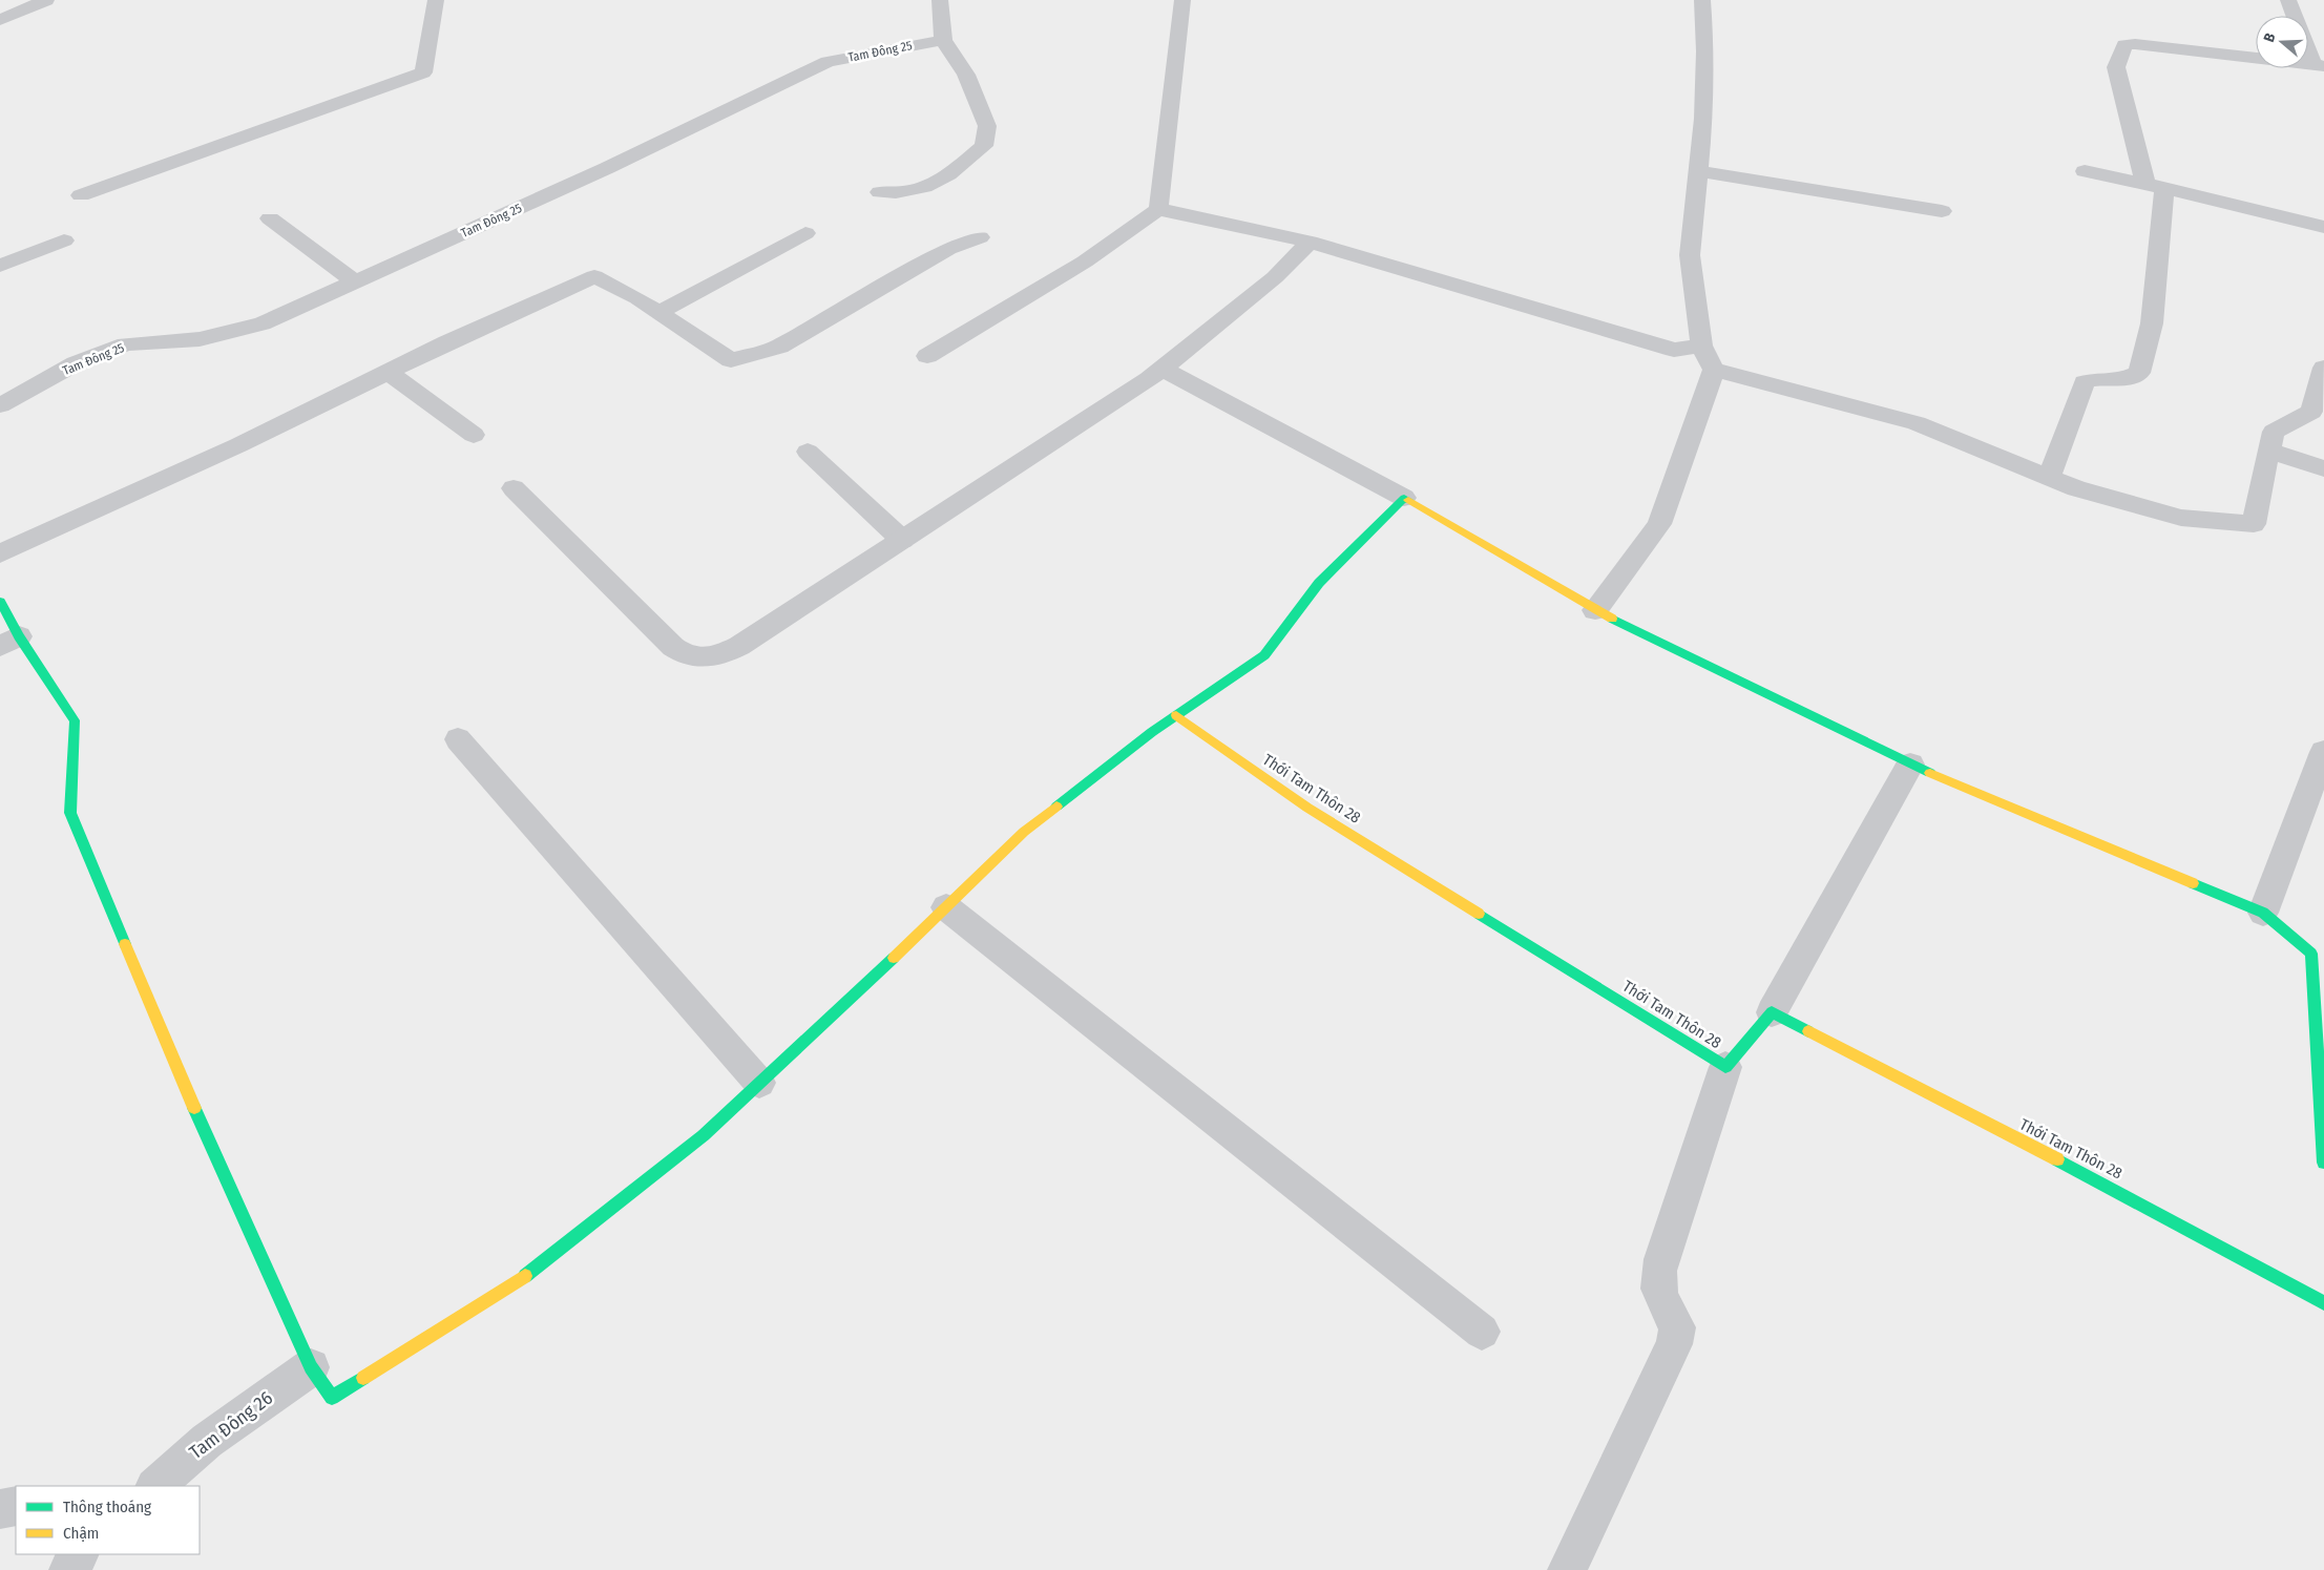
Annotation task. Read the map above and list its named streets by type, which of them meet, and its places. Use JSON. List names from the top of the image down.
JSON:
{
  "streets": {
    "street": ["Tam Đông 25", "Thới Tam Thôn 28", "Tam Đông 26"]
  },
  "legend": ["Thông thoáng", "Chậm"],
  "north": "left"
}
